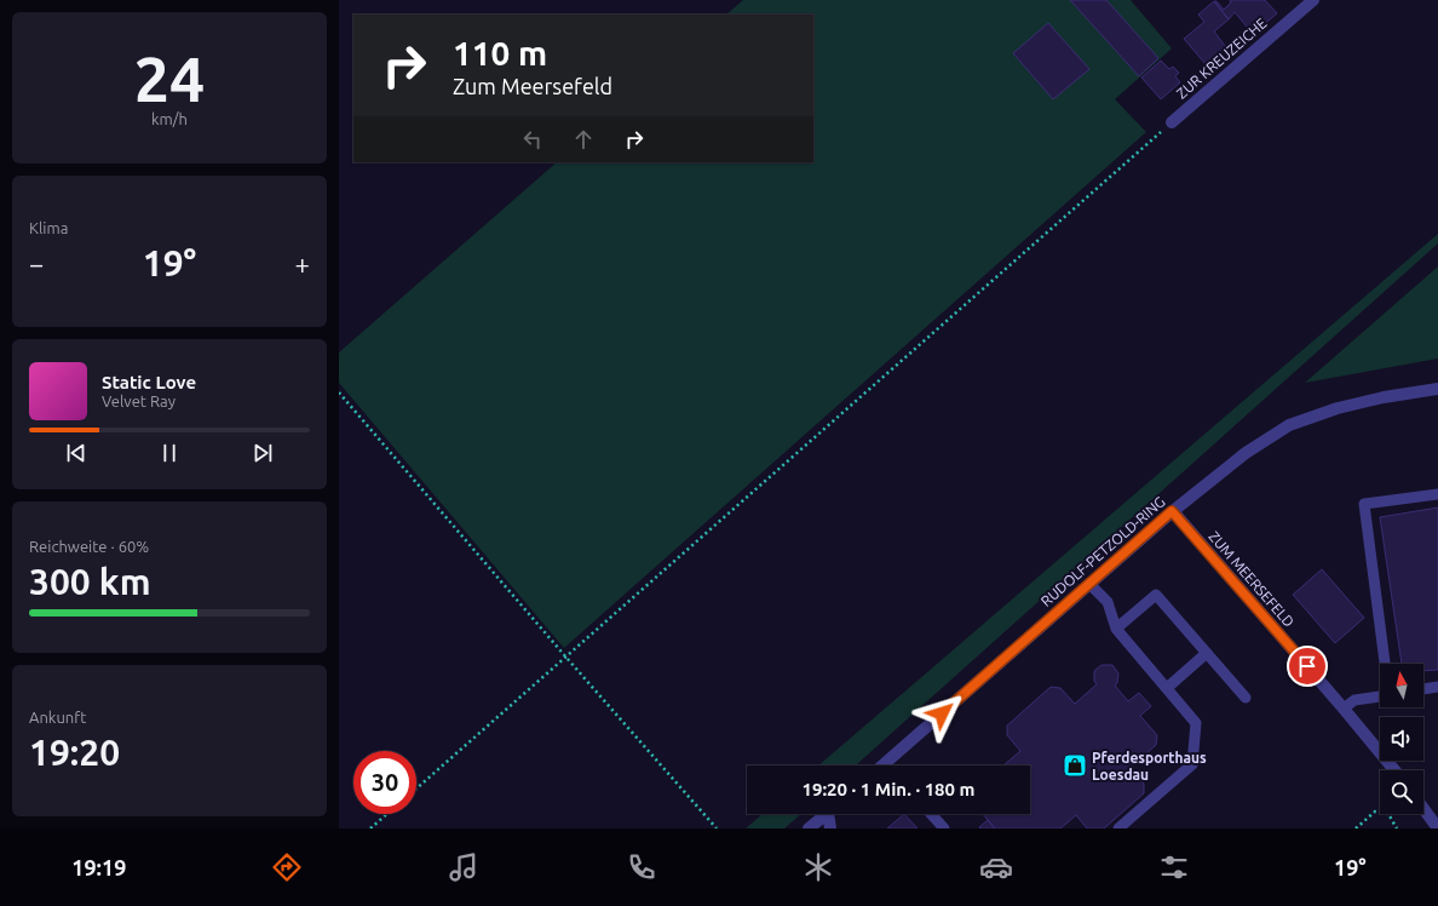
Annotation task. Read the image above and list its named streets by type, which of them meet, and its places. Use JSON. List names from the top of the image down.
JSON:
{
  "streets": {
    "street": ["ZUR KREUZEICHE", "RUDOLF-PETZOLD-RING", "ZUM MEERSEFELD"]
  },
  "crossings": [
    ["RUDOLF-PETZOLD-RING", "ZUM MEERSEFELD"]
  ],
  "places": {
    "shop": ["Pferdesporthaus Loesdau"]
  },
  "north": "top",
  "page": {
    "tile": [
      ["24", "km/h"],
      "Klima",
      ["Reichweite · 60%", "300 km"],
      ["Ankunft", "19:20"]
    ],
    "turn": ["110 m", "Zum Meersefeld"],
    "heat": ["−", "19°", "+"],
    "song": ["Static Love", "Velvet Ray"],
    "limit": "30",
    "trip": "19:20 · 1 Min. · 180 m",
    "tabs": ["19:19", "19°"]
  }
}
